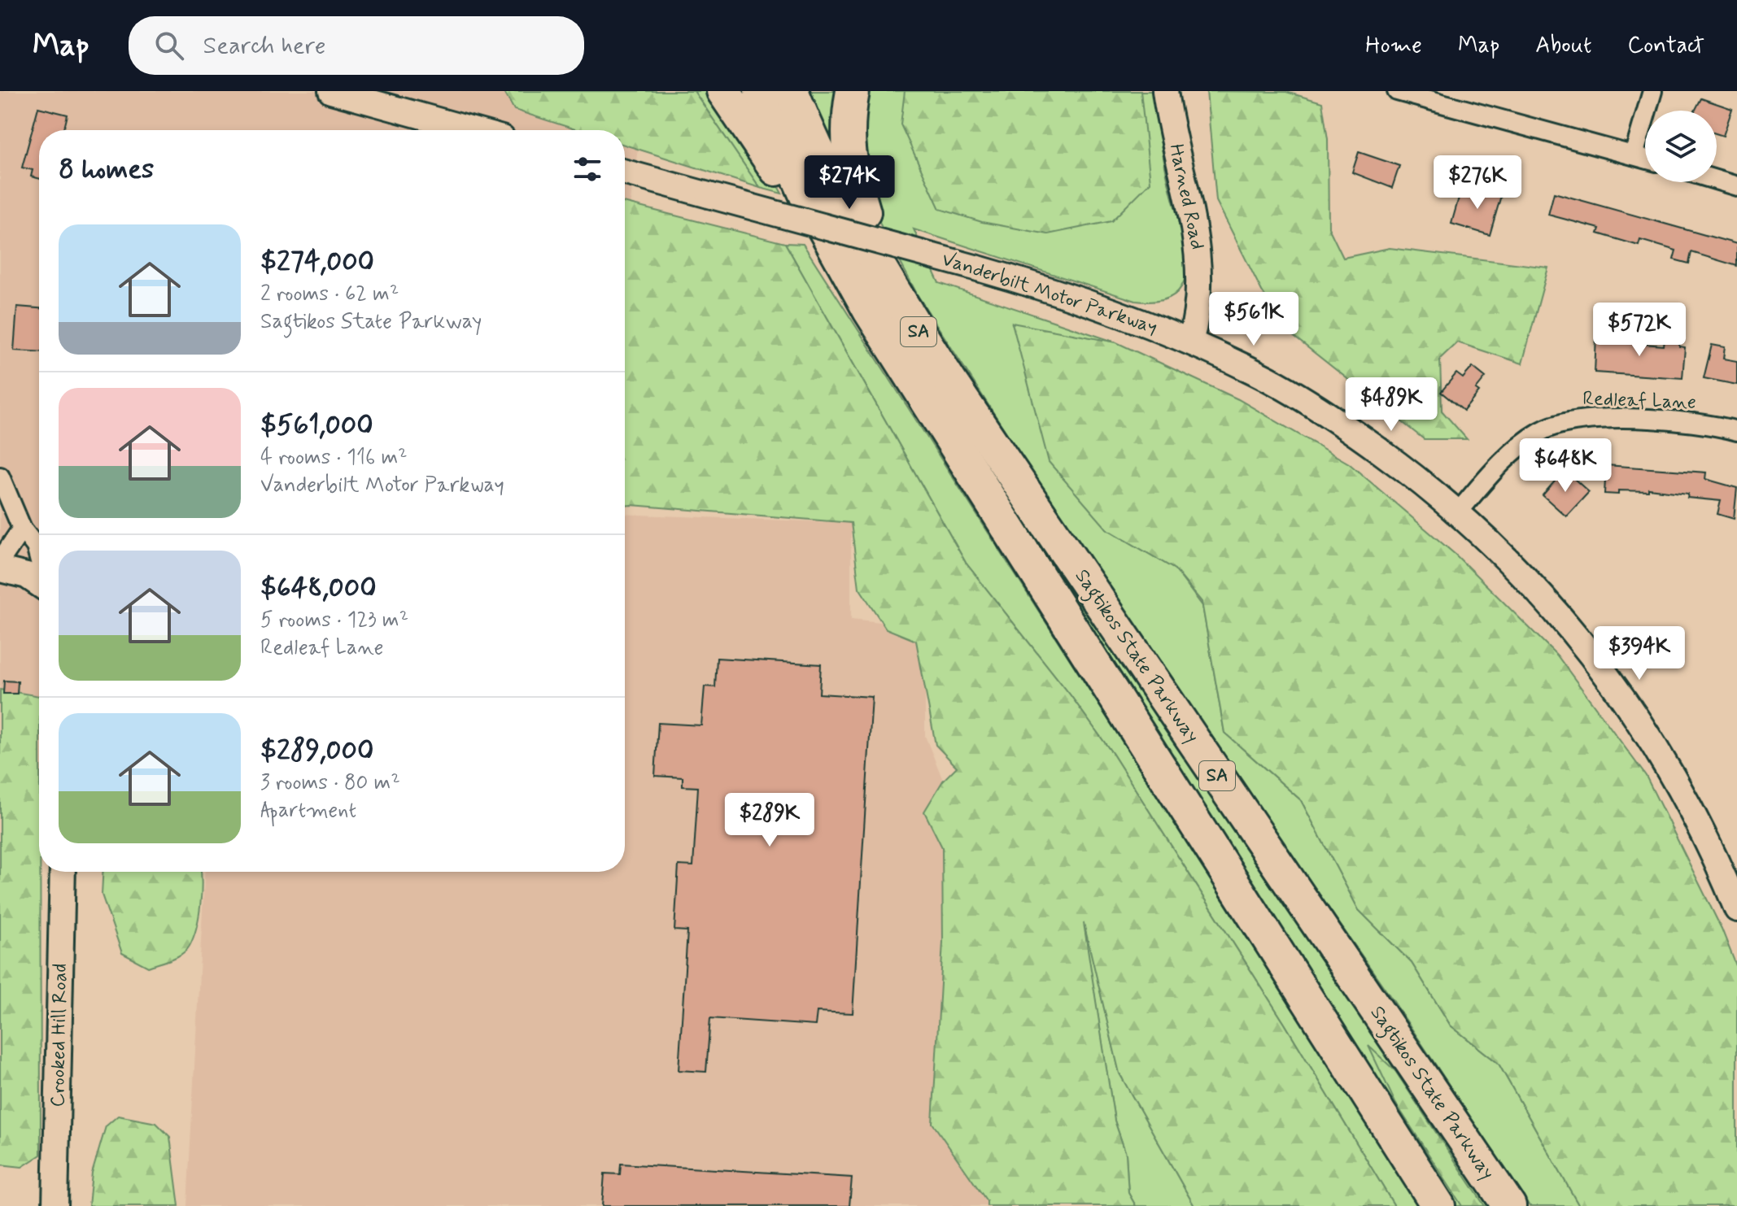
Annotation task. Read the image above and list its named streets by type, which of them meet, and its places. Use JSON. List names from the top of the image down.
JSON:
{
  "streets": {
    "highway": ["SA", "Sagtikos State Parkway"],
    "main road": ["Harned Road", "Vanderbilt Motor Parkway", "Crooked Hill Road"],
    "street": ["Redleaf Lane"]
  },
  "crossings": [
    ["Harned Road", "Vanderbilt Motor Parkway"],
    ["Vanderbilt Motor Parkway", "Redleaf Lane"]
  ],
  "page": {
    "header": "Map",
    "search": "Search here",
    "nav": [
      "Home",
      "Map",
      "About",
      "Contact"
    ],
    "heading": "8 homes",
    "price": [
      "$274K",
      "$276K",
      "$561K",
      "$572K",
      "$489K",
      "$648K",
      "$394K",
      "$289K"
    ],
    "list": [
      {
        "name": "$274,000",
        "note": "2 rooms · 62 m² · Sagtikos State Parkway"
      },
      {
        "name": "$561,000",
        "note": "4 rooms · 116 m² · Vanderbilt Motor Parkway"
      },
      {
        "name": "$648,000",
        "note": "5 rooms · 123 m² · Redleaf Lane"
      },
      {
        "name": "$289,000",
        "note": "3 rooms · 80 m² · Apartment"
      }
    ]
  }
}
